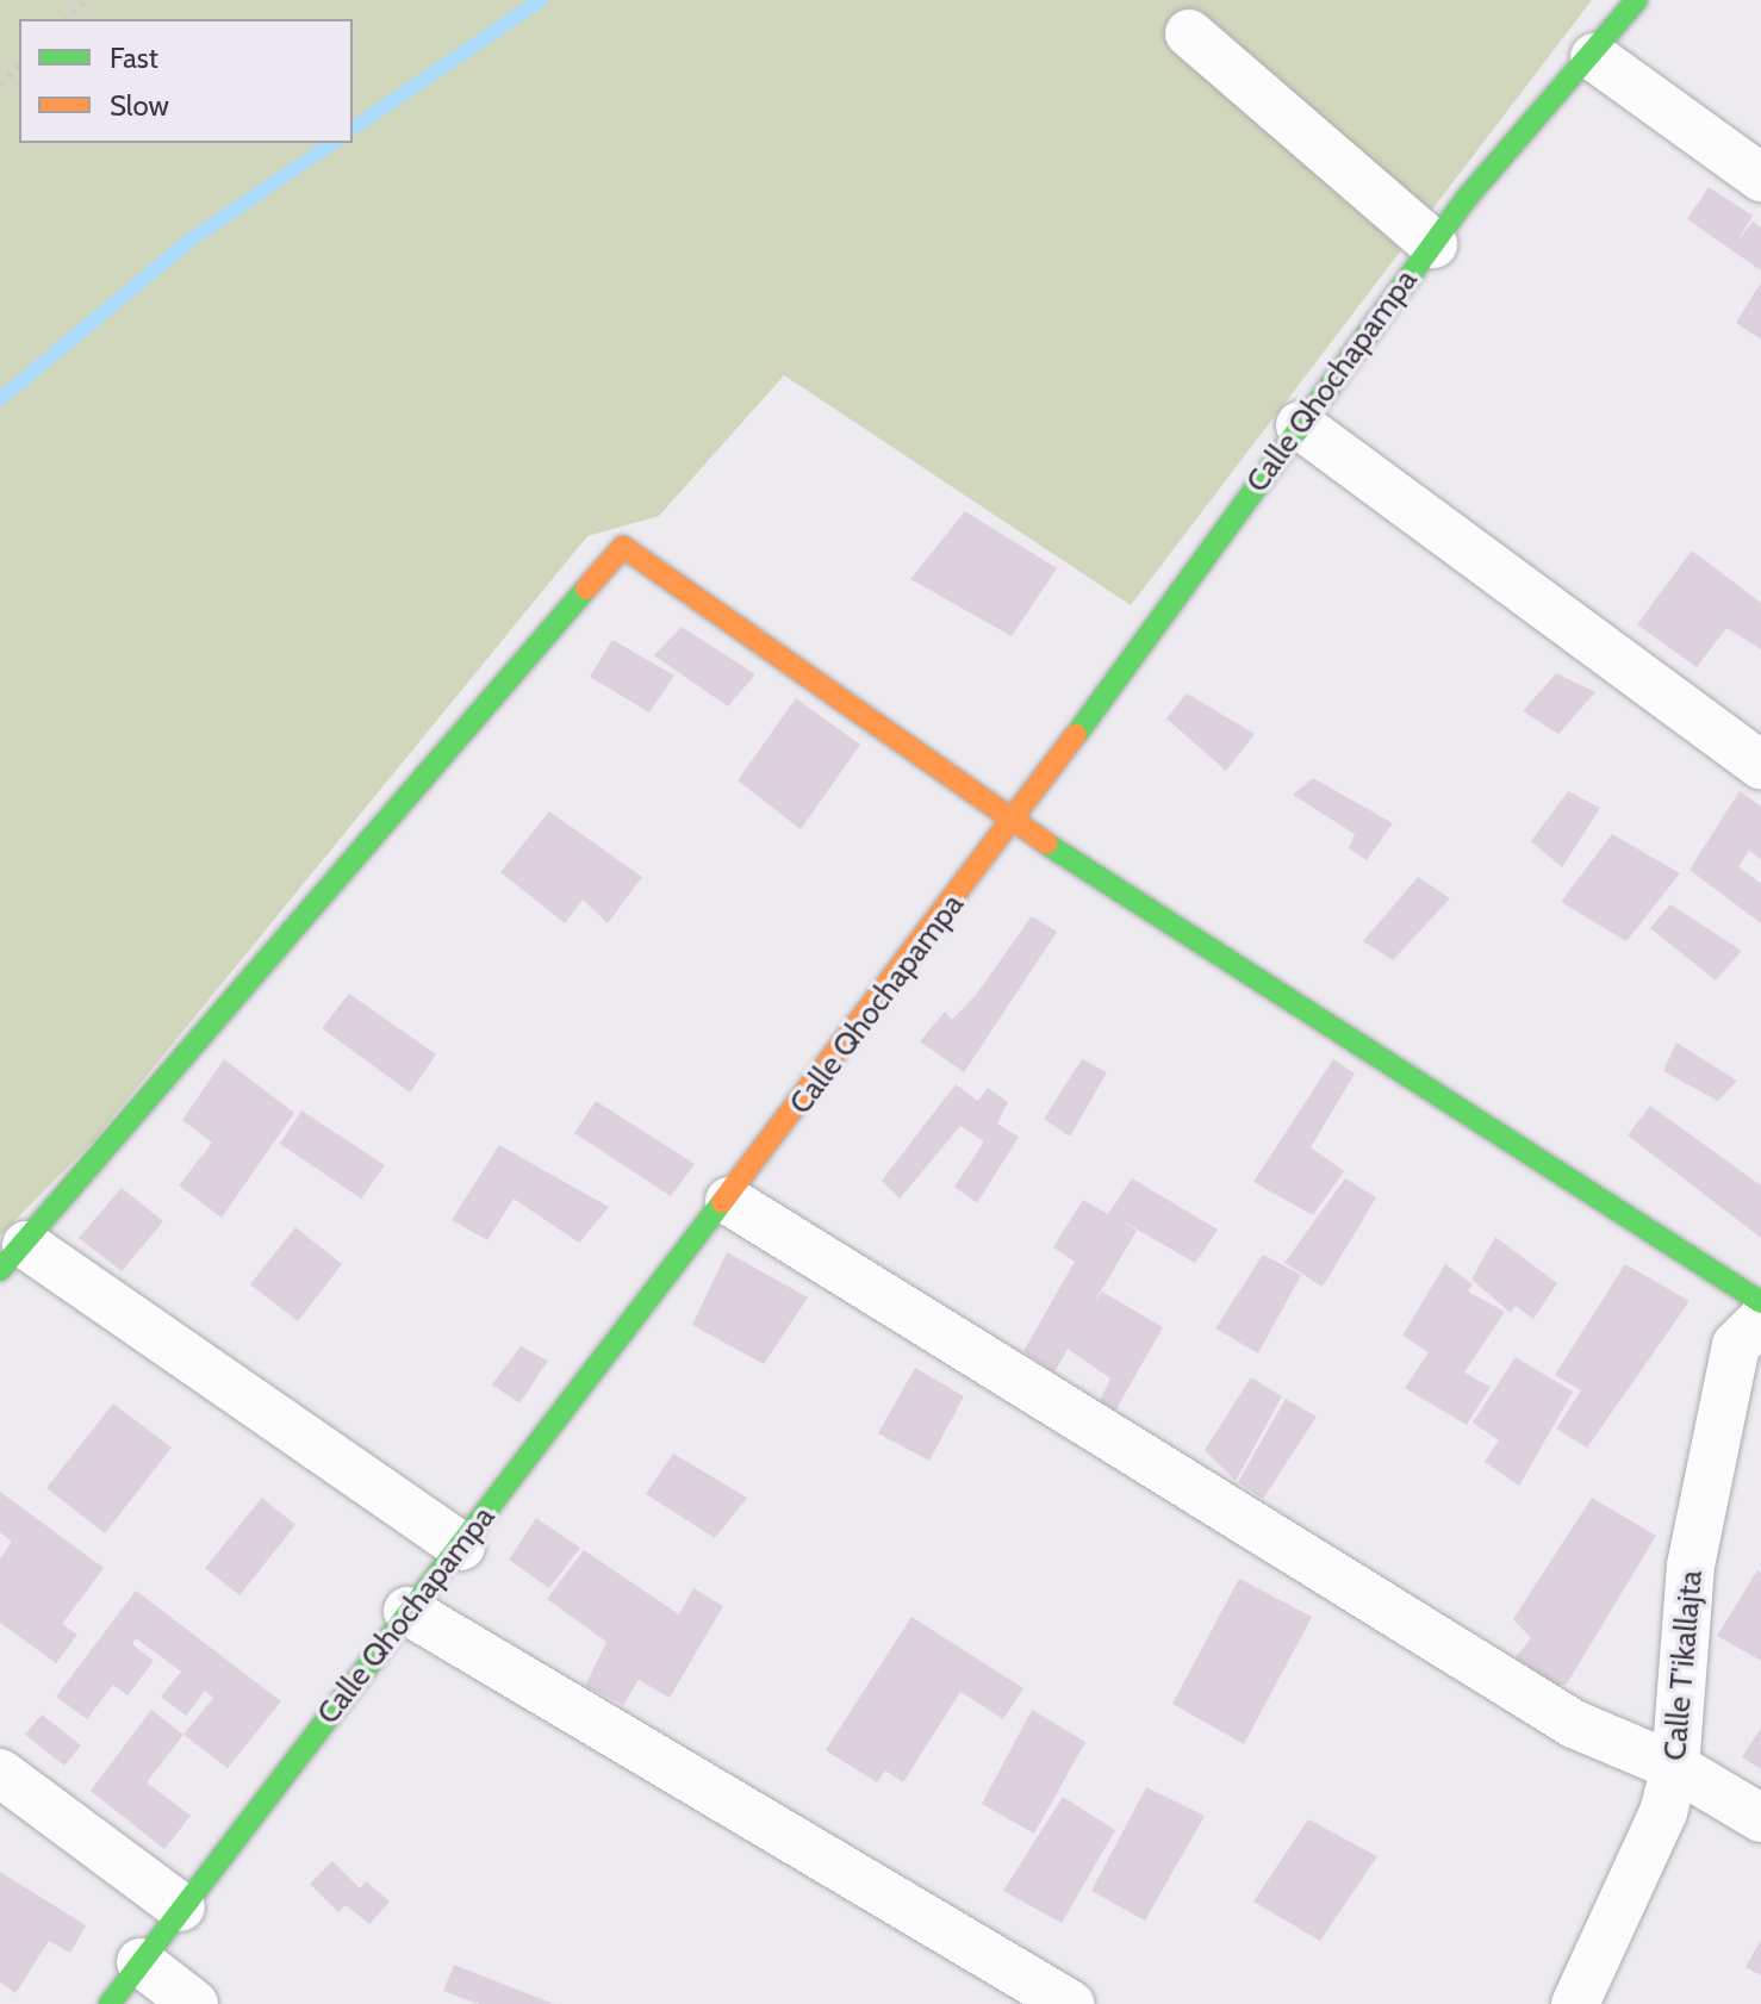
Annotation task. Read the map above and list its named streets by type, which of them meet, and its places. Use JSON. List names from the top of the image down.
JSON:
{
  "streets": {
    "street": ["Calle Qhochapampa", "Calle T'ikallajta"]
  },
  "legend": ["Fast", "Slow"]
}
